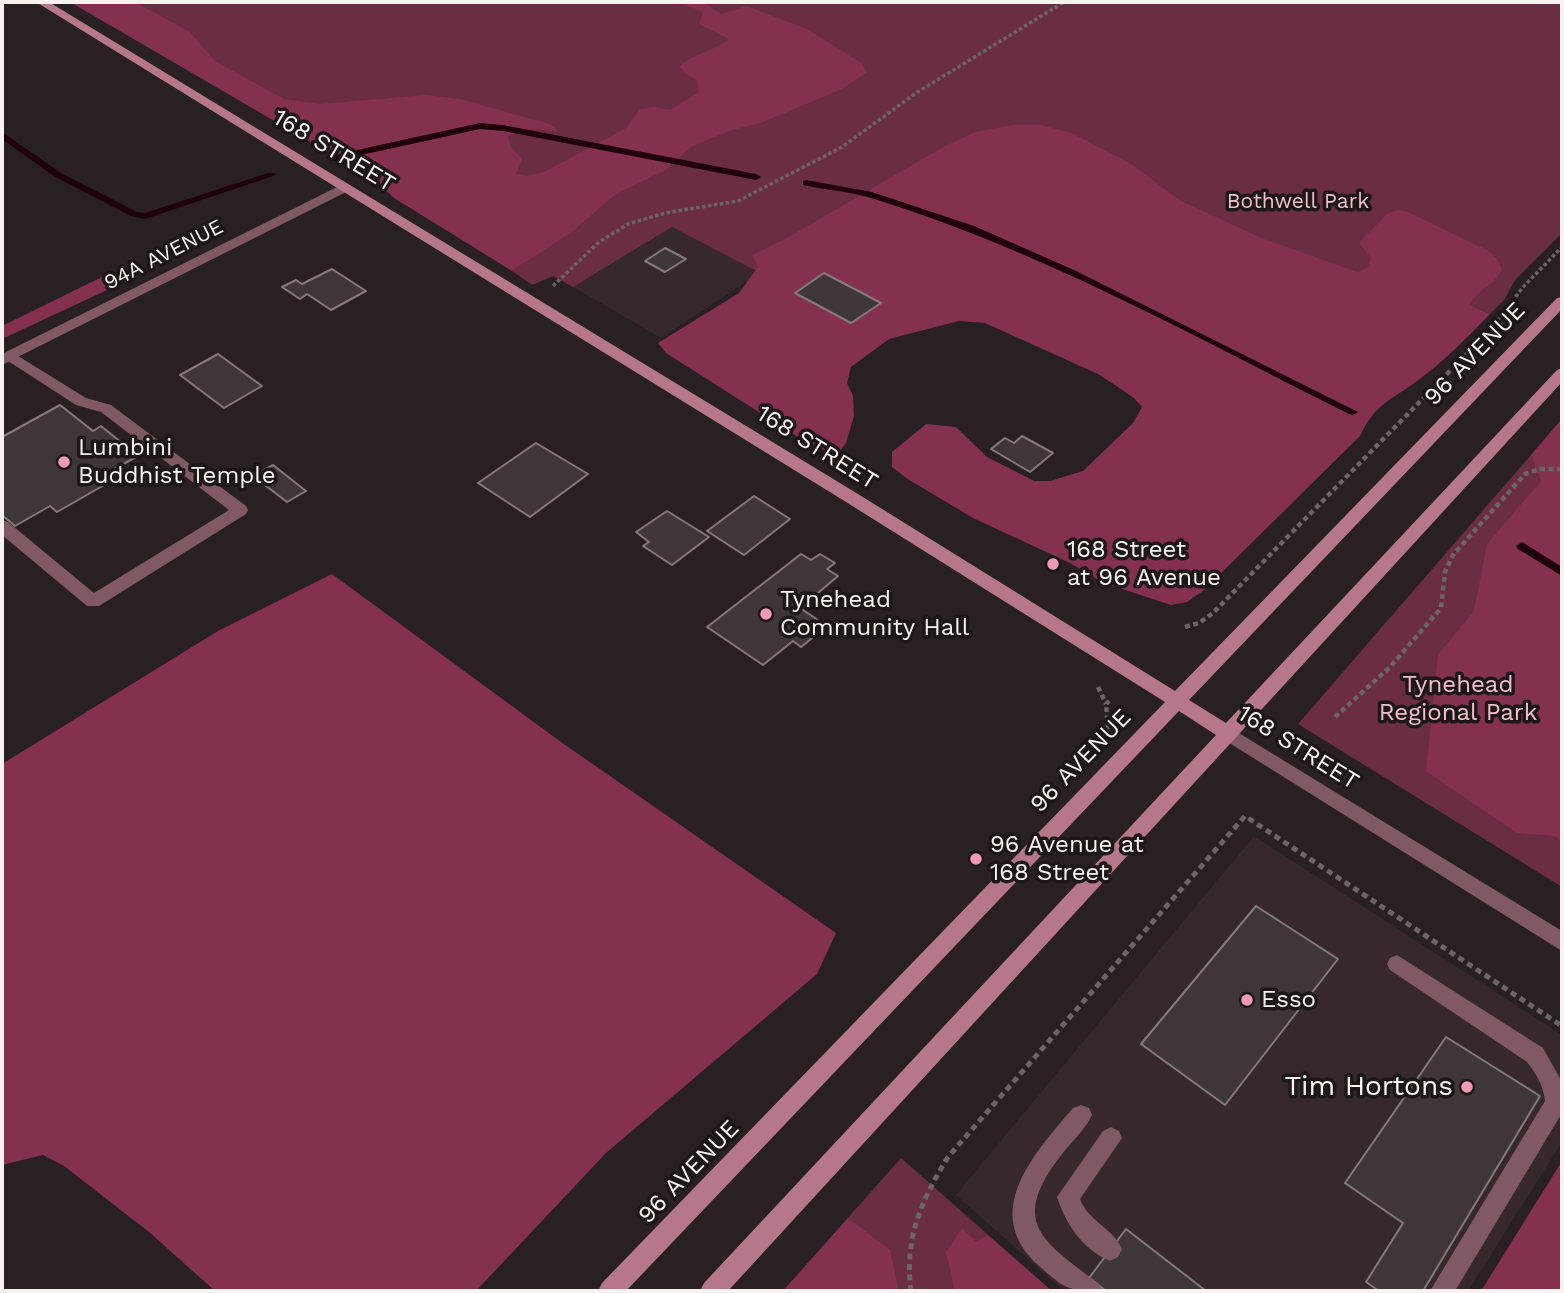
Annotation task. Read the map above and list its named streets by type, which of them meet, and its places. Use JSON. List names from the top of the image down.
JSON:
{
  "streets": {
    "main road": ["168 STREET", "96 AVENUE"],
    "street": ["94A AVENUE"]
  },
  "crossings": [
    ["168 STREET", "94A AVENUE"],
    ["168 STREET", "96 AVENUE"]
  ],
  "parks": ["Bothwell Park", "Tynehead Regional Park"],
  "places": [
    "Lumbini Buddhist Temple",
    "168 Street at 96 Avenue",
    "Tynehead Community Hall",
    "96 Avenue at 168 Street",
    "Esso",
    "Tim Hortons"
  ]
}
